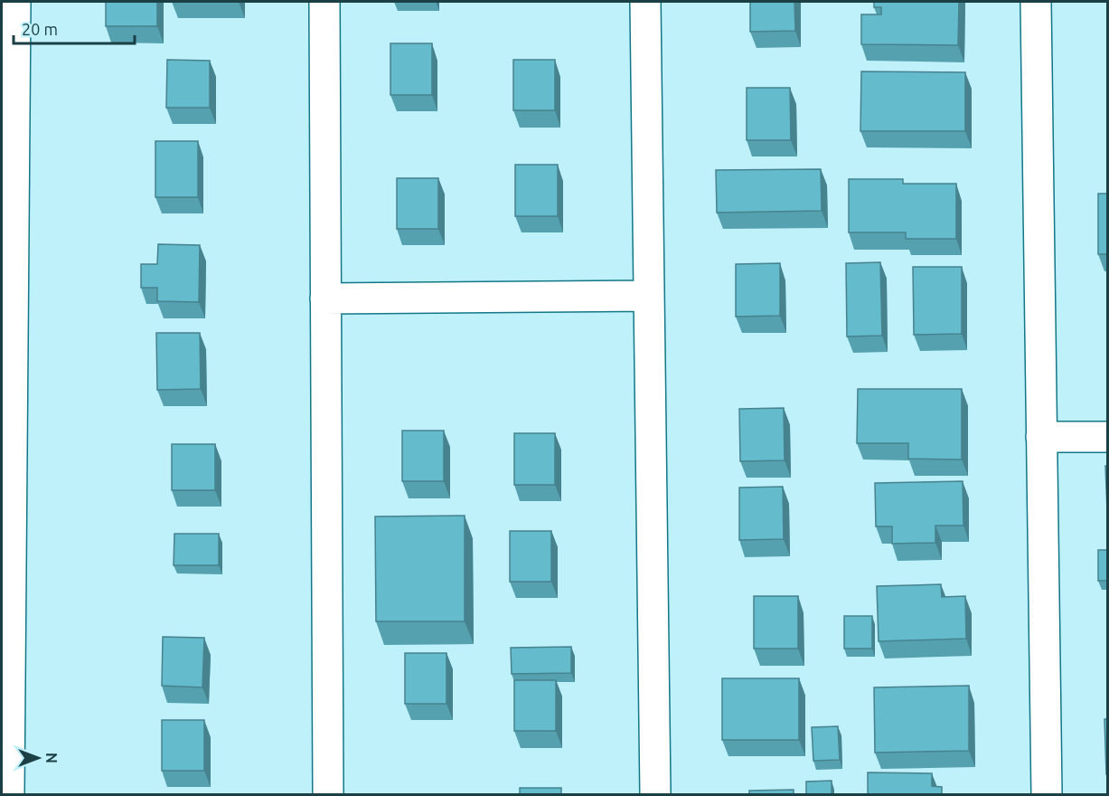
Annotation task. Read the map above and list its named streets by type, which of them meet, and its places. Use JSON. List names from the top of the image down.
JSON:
{
  "scale_bar": "20 m",
  "north": "right"
}
